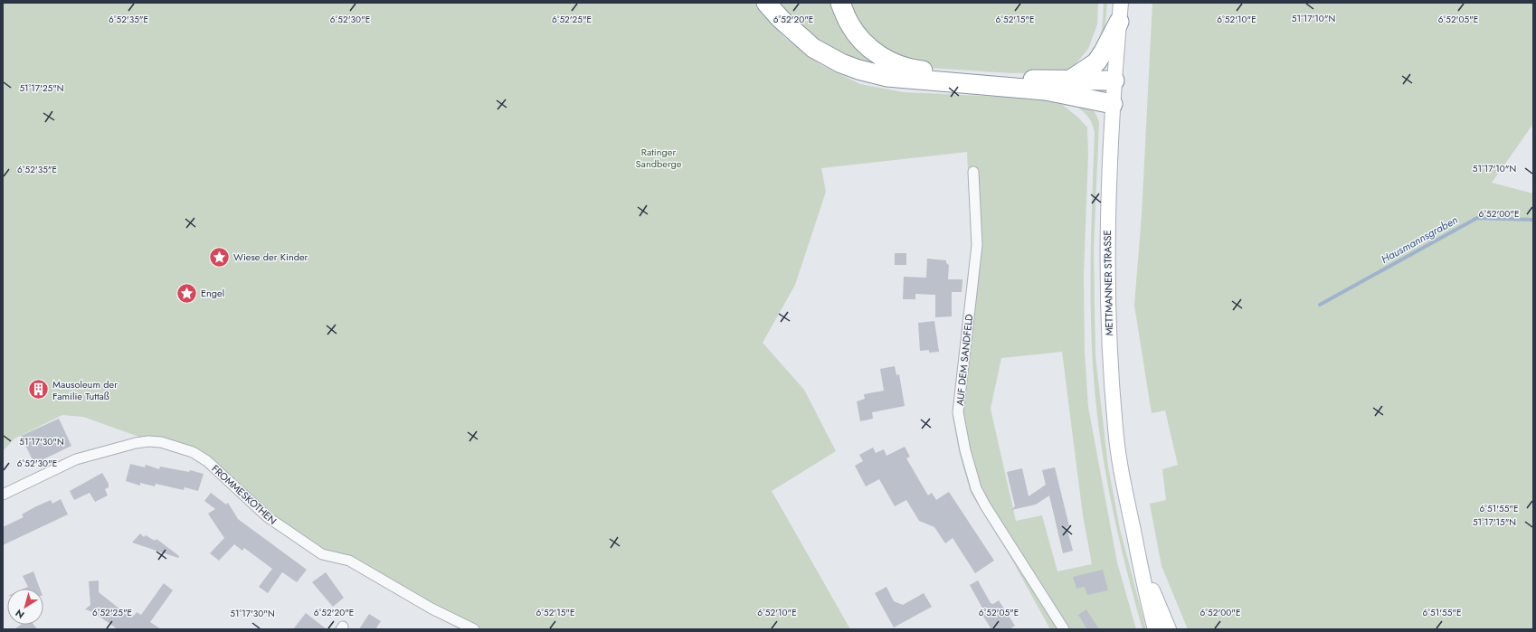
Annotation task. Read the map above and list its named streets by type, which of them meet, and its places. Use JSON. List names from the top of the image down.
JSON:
{
  "streets": {
    "main road": ["METTMANNER STRASSE"],
    "street": ["AUF DEM SANDFELD", "FROMMESKOTHEN"]
  },
  "water": ["Hausmannsgraben"],
  "parks": ["Ratinger Sandberge"],
  "places": {
    "place": ["Wiese der Kinder", "Engel"],
    "building": ["Mausoleum der Familie Tuttaß"]
  },
  "north": "bottom left",
  "coordinates": [
    "51°17'10\"N",
    "6°52'35\"E",
    "6°52'30\"E",
    "6°52'25\"E",
    "6°52'20\"E",
    "6°52'15\"E",
    "6°52'10\"E",
    "6°52'05\"E",
    "51°17'25\"N",
    "6°52'00\"E",
    "51°17'30\"N",
    "6°51'55\"E",
    "51°17'15\"N"
  ]
}
